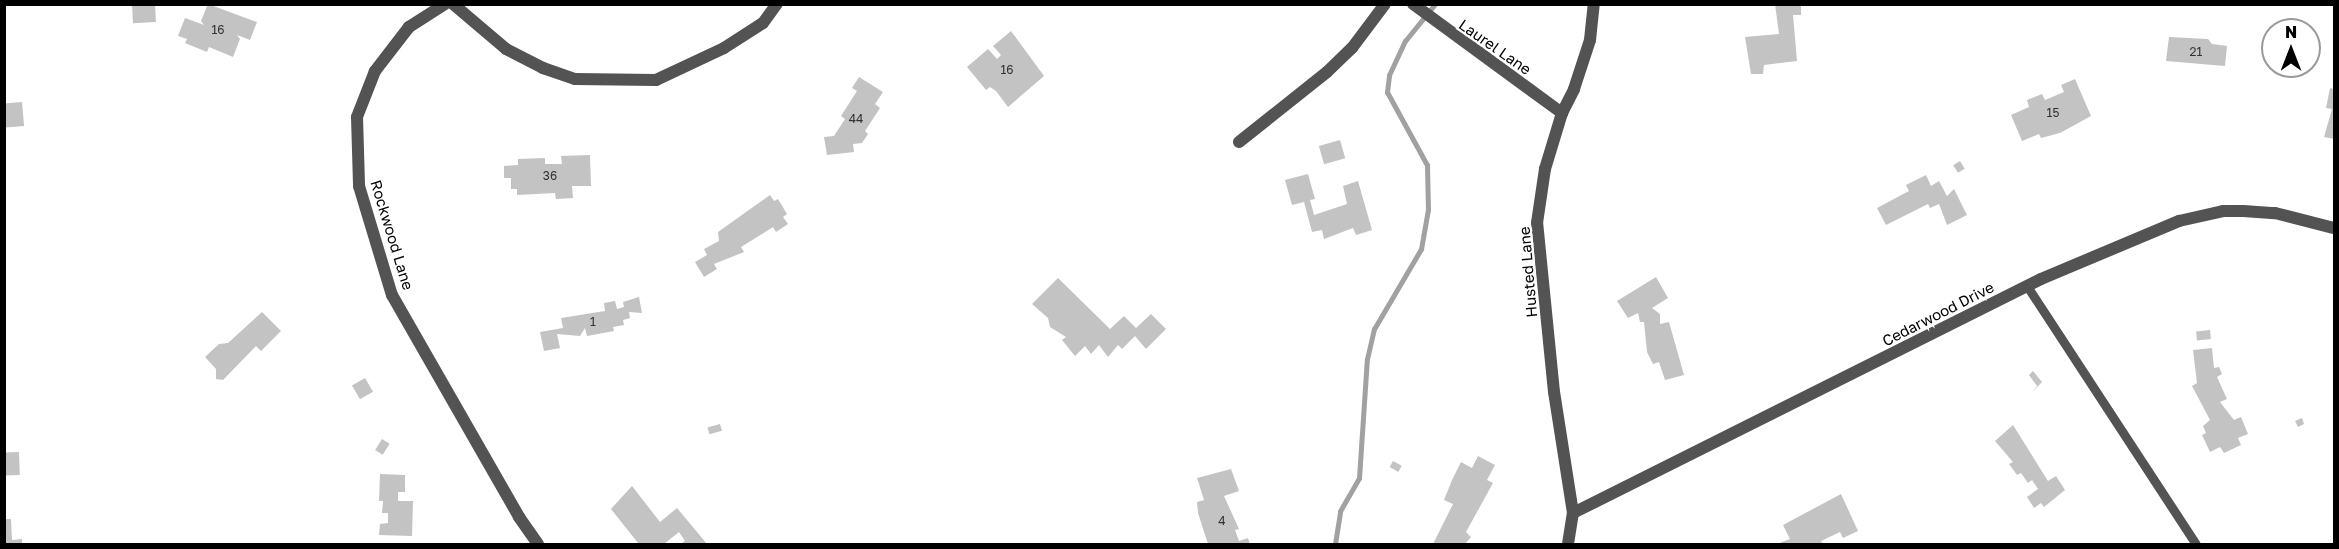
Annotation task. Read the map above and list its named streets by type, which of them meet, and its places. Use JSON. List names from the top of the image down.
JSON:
{
  "streets": {
    "street": [
      "Laurel Lane",
      "Rockwood Lane",
      "Husted Lane",
      "Cedarwood Drive"
    ]
  },
  "crossings": [
    ["Laurel Lane", "Husted Lane"],
    ["Husted Lane", "Cedarwood Drive"]
  ],
  "house_numbers": [
    "16",
    "21",
    "16",
    "15",
    "44",
    "36",
    "1",
    "4"
  ],
  "north": "top"
}
